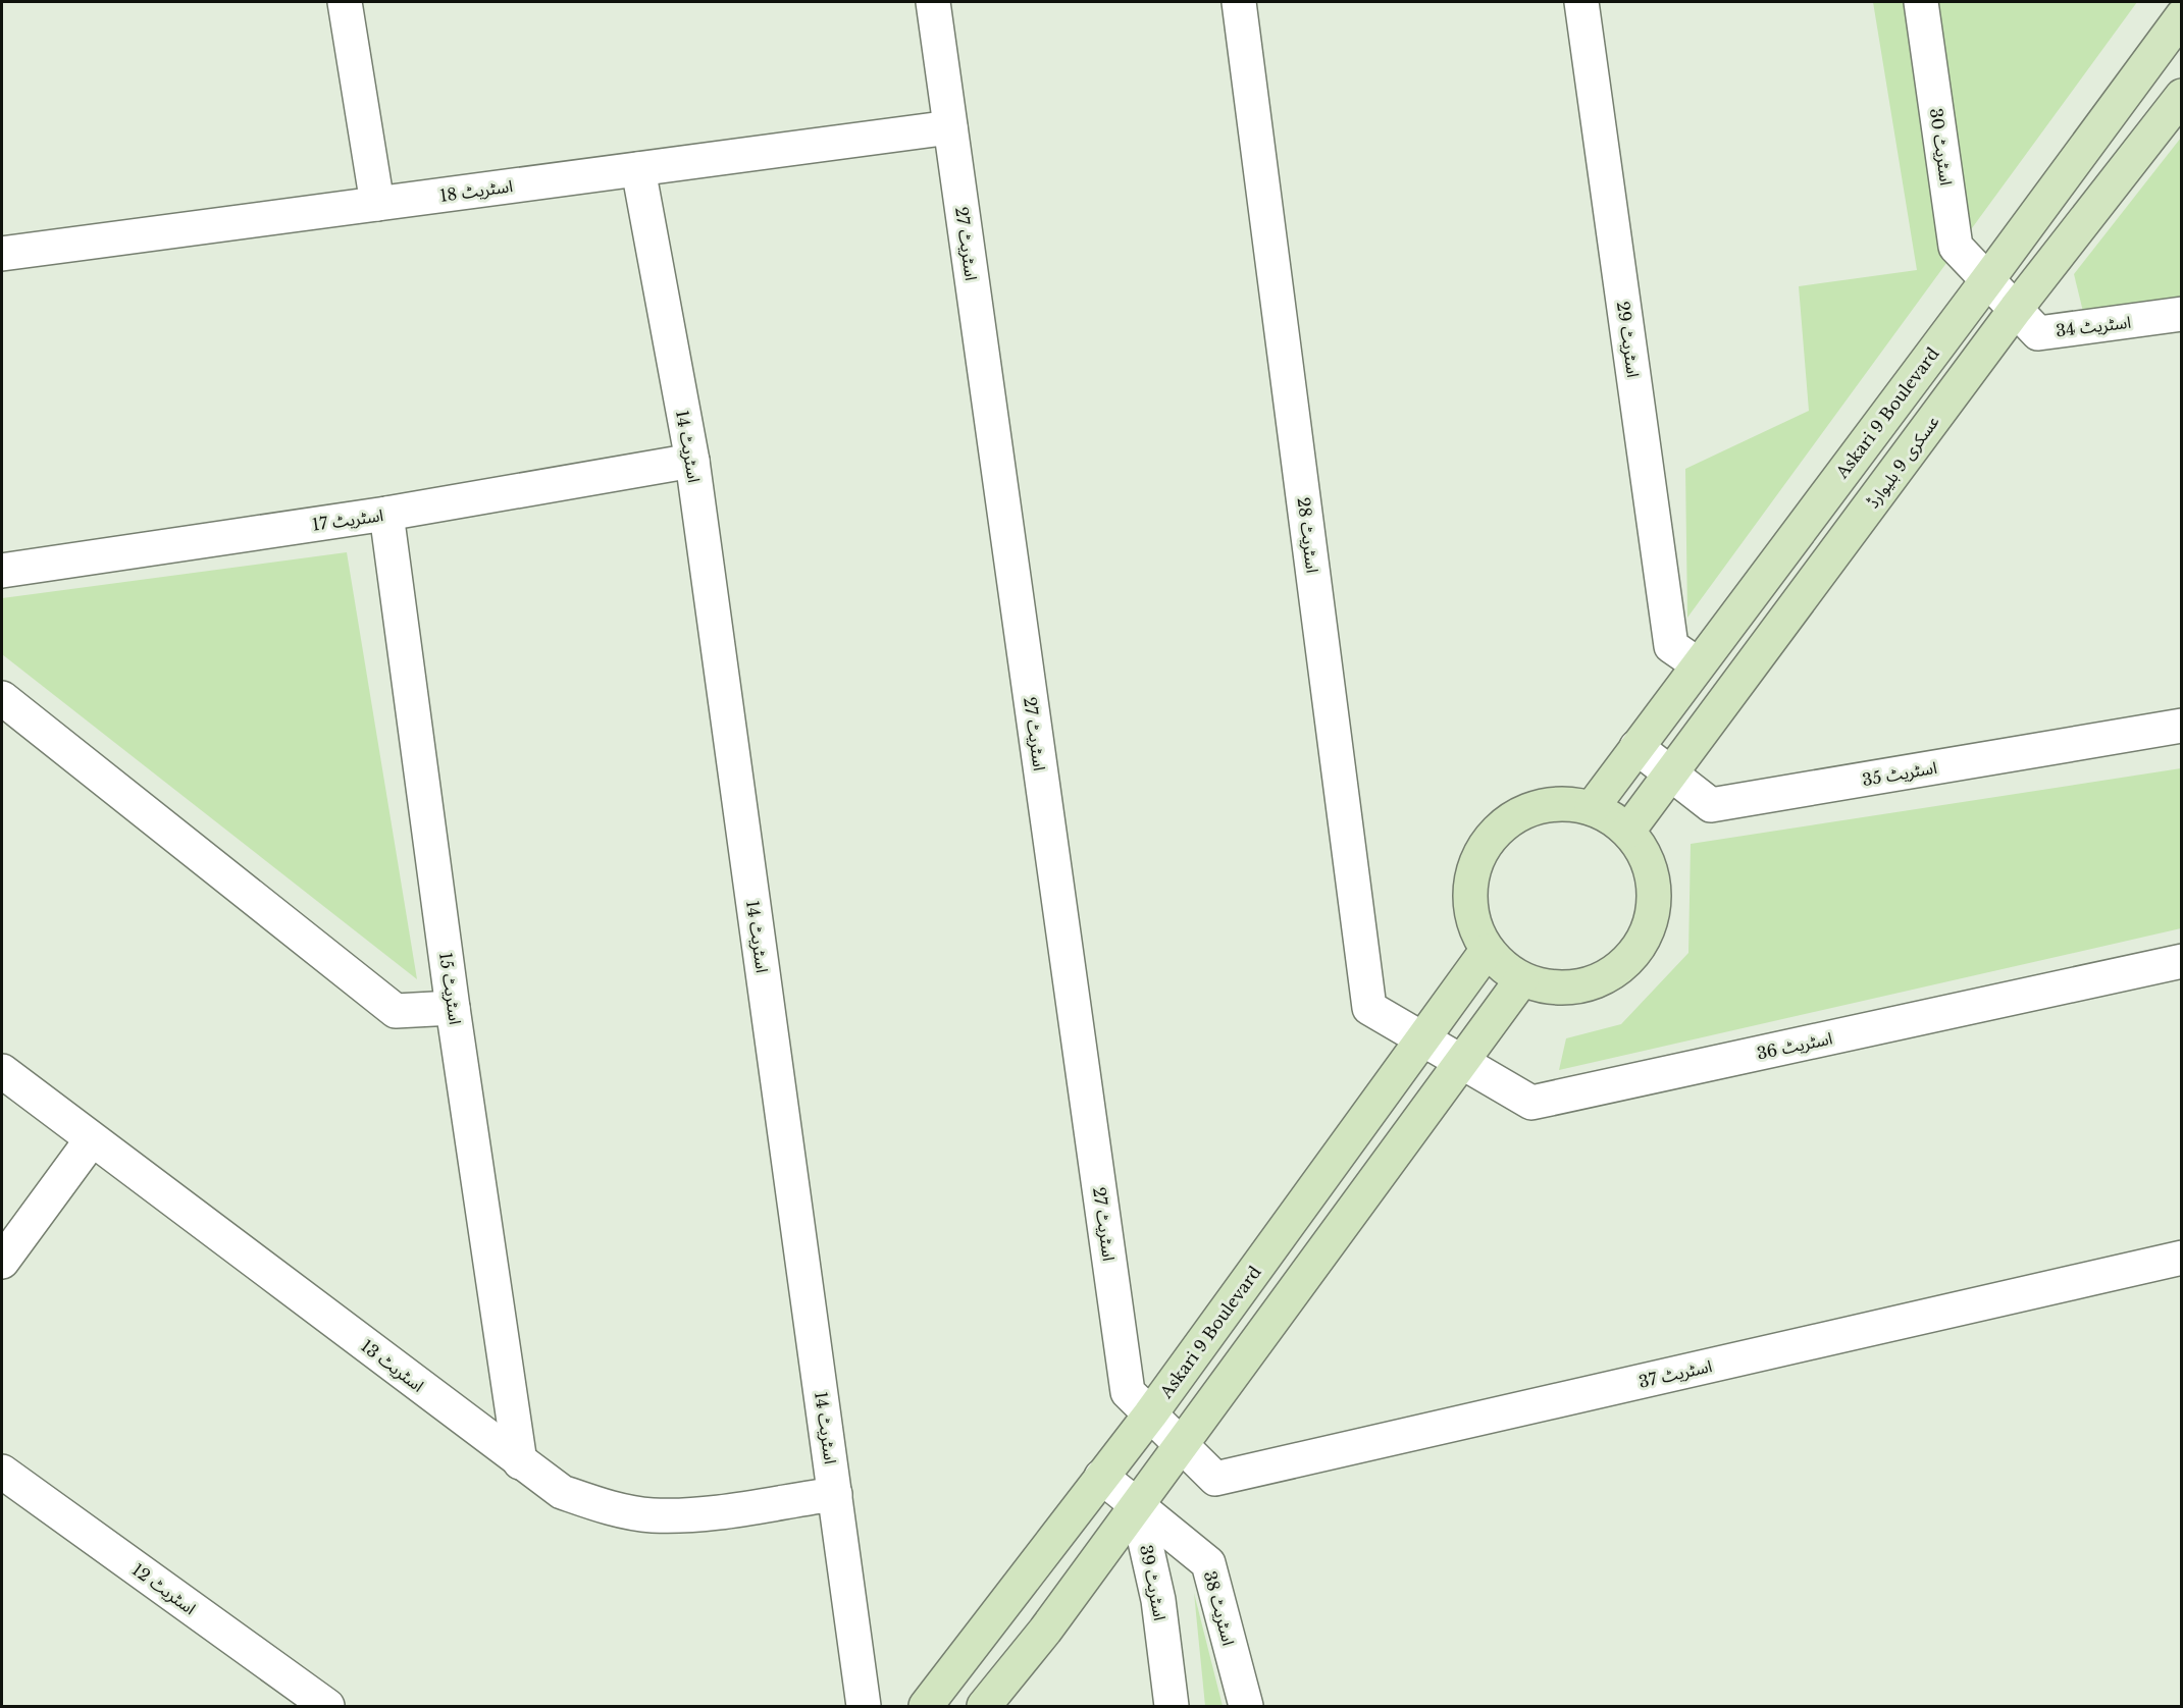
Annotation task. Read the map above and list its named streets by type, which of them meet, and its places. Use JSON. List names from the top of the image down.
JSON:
{
  "streets": {
    "street": [
      "اسٹریٹ 30",
      "اسٹریٹ 18",
      "اسٹریٹ 27",
      "اسٹریٹ 34",
      "اسٹریٹ 29",
      "Askari 9 Boulevard",
      "اسٹریٹ 14",
      "عسکری 9 بلیوارڈ",
      "اسٹریٹ 17",
      "اسٹریٹ 28",
      "اسٹریٹ 35",
      "اسٹریٹ 15",
      "اسٹریٹ 36",
      "اسٹریٹ 13",
      "اسٹریٹ 37",
      "اسٹریٹ 39",
      "اسٹریٹ 12",
      "اسٹریٹ 38"
    ]
  },
  "crossings": [
    ["اسٹریٹ 30", "اسٹریٹ 34"],
    ["اسٹریٹ 30", "Askari 9 Boulevard"],
    ["اسٹریٹ 30", "عسکری 9 بلیوارڈ"],
    ["اسٹریٹ 18", "اسٹریٹ 27"],
    ["اسٹریٹ 18", "اسٹریٹ 14"],
    ["اسٹریٹ 27", "Askari 9 Boulevard"],
    ["اسٹریٹ 27", "اسٹریٹ 37"],
    ["اسٹریٹ 34", "عسکری 9 بلیوارڈ"],
    ["اسٹریٹ 29", "Askari 9 Boulevard"],
    ["Askari 9 Boulevard", "عسکری 9 بلیوارڈ"],
    ["Askari 9 Boulevard", "اسٹریٹ 28"],
    ["Askari 9 Boulevard", "اسٹریٹ 35"],
    ["Askari 9 Boulevard", "اسٹریٹ 36"],
    ["اسٹریٹ 14", "اسٹریٹ 17"],
    ["اسٹریٹ 14", "اسٹریٹ 13"],
    ["عسکری 9 بلیوارڈ", "اسٹریٹ 35"],
    ["اسٹریٹ 17", "اسٹریٹ 15"],
    ["اسٹریٹ 28", "اسٹریٹ 36"],
    ["اسٹریٹ 15", "اسٹریٹ 13"],
    ["اسٹریٹ 39", "اسٹریٹ 38"]
  ]
}
